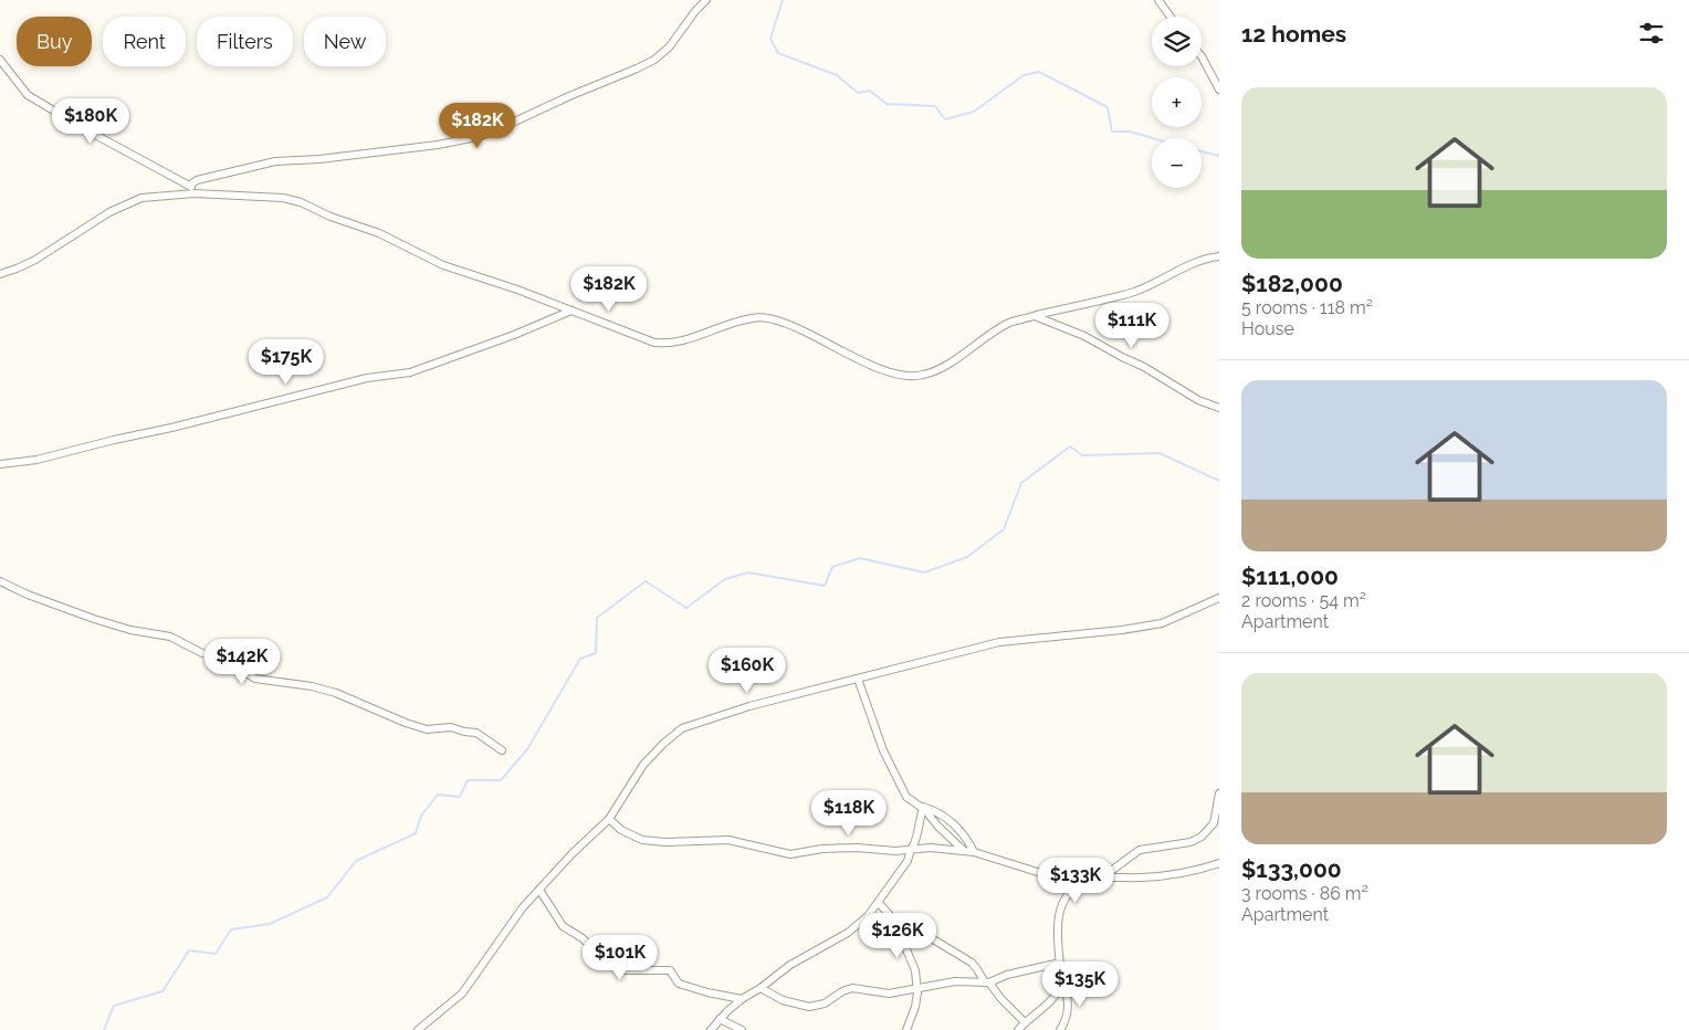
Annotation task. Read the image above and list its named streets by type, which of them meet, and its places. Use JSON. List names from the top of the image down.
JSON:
{
  "page": {
    "heading": "12 homes",
    "map_buttons": ["+", "−"],
    "chip": [
      "Buy",
      "Rent",
      "Filters",
      "New"
    ],
    "list": [
      {
        "name": "$182,000",
        "note": "5 rooms · 118 m² · House"
      },
      {
        "name": "$111,000",
        "note": "2 rooms · 54 m² · Apartment"
      },
      {
        "name": "$133,000",
        "note": "3 rooms · 86 m² · Apartment"
      }
    ],
    "price": [
      "$180K",
      "$182K",
      "$182K",
      "$111K",
      "$175K",
      "$142K",
      "$160K",
      "$118K",
      "$133K",
      "$126K",
      "$101K",
      "$135K"
    ]
  }
}
